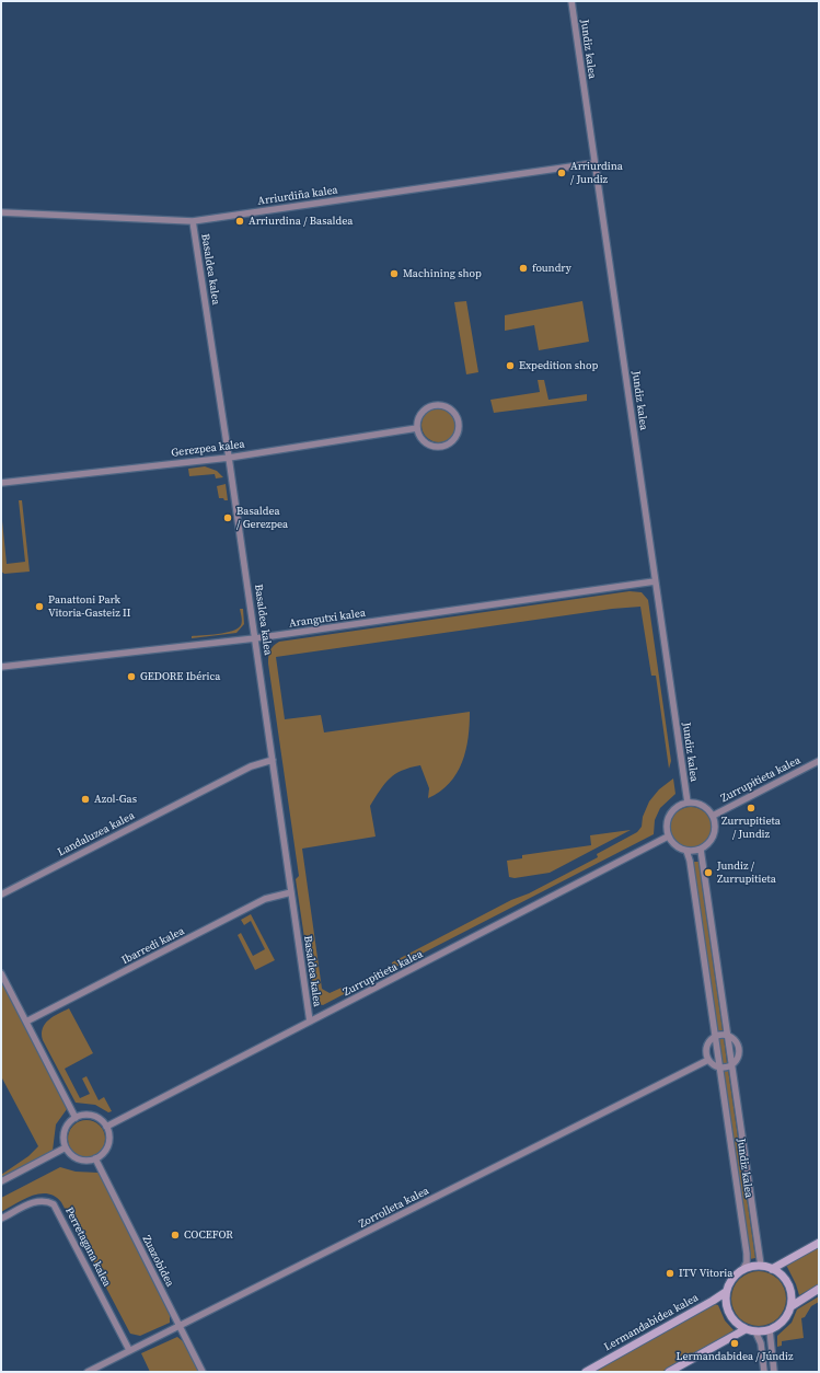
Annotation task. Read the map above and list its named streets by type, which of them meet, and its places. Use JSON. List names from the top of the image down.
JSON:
{
  "streets": {
    "street": [
      "Jundiz kalea",
      "Arriurdiña kalea",
      "Basaldea kalea",
      "Gerezpea kalea",
      "Arangutxi kalea",
      "Zurrupitieta kalea",
      "Landaluzea kalea",
      "Ibarredi kalea",
      "Zorrolleta kalea",
      "Perretagana kalea",
      "Zuazobidea",
      "Lermandabidea kalea"
    ]
  },
  "crossings": [
    ["Jundiz kalea", "Arriurdiña kalea"],
    ["Jundiz kalea", "Arangutxi kalea"],
    ["Jundiz kalea", "Zurrupitieta kalea"],
    ["Jundiz kalea", "Zorrolleta kalea"],
    ["Jundiz kalea", "Lermandabidea kalea"],
    ["Arriurdiña kalea", "Basaldea kalea"],
    ["Basaldea kalea", "Gerezpea kalea"],
    ["Basaldea kalea", "Arangutxi kalea"],
    ["Basaldea kalea", "Zurrupitieta kalea"],
    ["Basaldea kalea", "Landaluzea kalea"],
    ["Basaldea kalea", "Ibarredi kalea"],
    ["Zurrupitieta kalea", "Zuazobidea"],
    ["Zorrolleta kalea", "Perretagana kalea"],
    ["Zorrolleta kalea", "Zuazobidea"]
  ],
  "places": [
    "Arriurdina / Jundiz",
    "Arriurdina / Basaldea",
    "foundry",
    "Machining shop",
    "Expedition shop",
    "Basaldea / Gerezpea",
    "Panattoni Park Vitoria-Gasteiz II",
    "GEDORE Ibérica",
    "Azol-Gas",
    "Zurrupitieta / Jundiz",
    "Jundiz / Zurrupitieta",
    "COCEFOR",
    "ITV Vitoria",
    "Lermandabidea / Júndiz"
  ]
}
